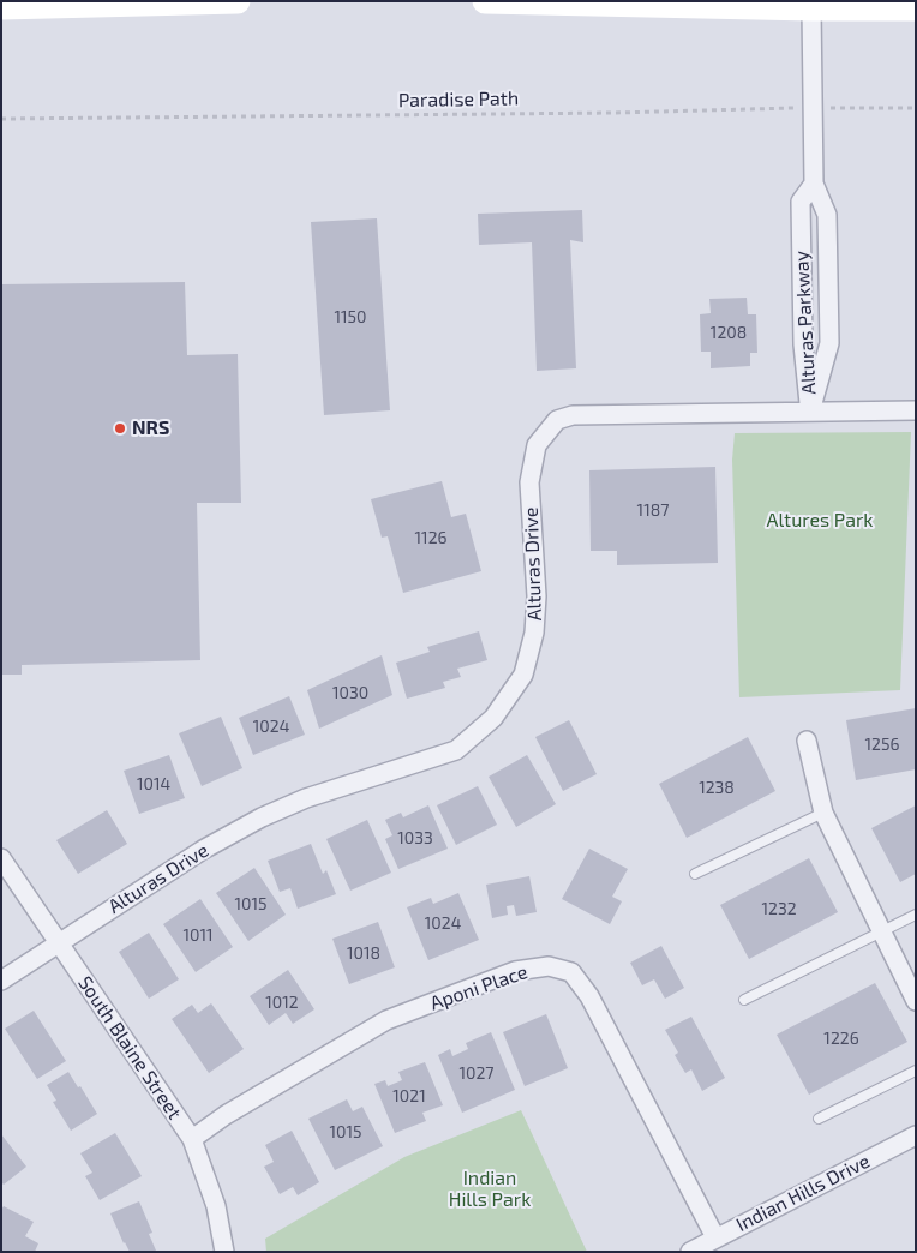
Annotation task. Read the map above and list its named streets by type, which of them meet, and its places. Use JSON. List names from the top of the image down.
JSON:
{
  "streets": {
    "street": [
      "Alturas Parkway",
      "Alturas Drive",
      "Aponi Place",
      "South Blaine Street",
      "Indian Hills Drive"
    ],
    "path": ["Paradise Path"]
  },
  "crossings": [
    ["Paradise Path", "Alturas Parkway"],
    ["Alturas Parkway", "Alturas Drive"],
    ["Alturas Drive", "South Blaine Street"],
    ["Aponi Place", "South Blaine Street"],
    ["Aponi Place", "Indian Hills Drive"]
  ],
  "parks": ["Altures Park", "Indian Hills Park"],
  "places": ["NRS"],
  "house_numbers": [
    "1150",
    "1208",
    "1187",
    "1126",
    "1030",
    "1024",
    "1256",
    "1014",
    "1238",
    "1033",
    "1015",
    "1232",
    "1024",
    "1011",
    "1018",
    "1012",
    "1226",
    "1027",
    "1021",
    "1015"
  ]
}
